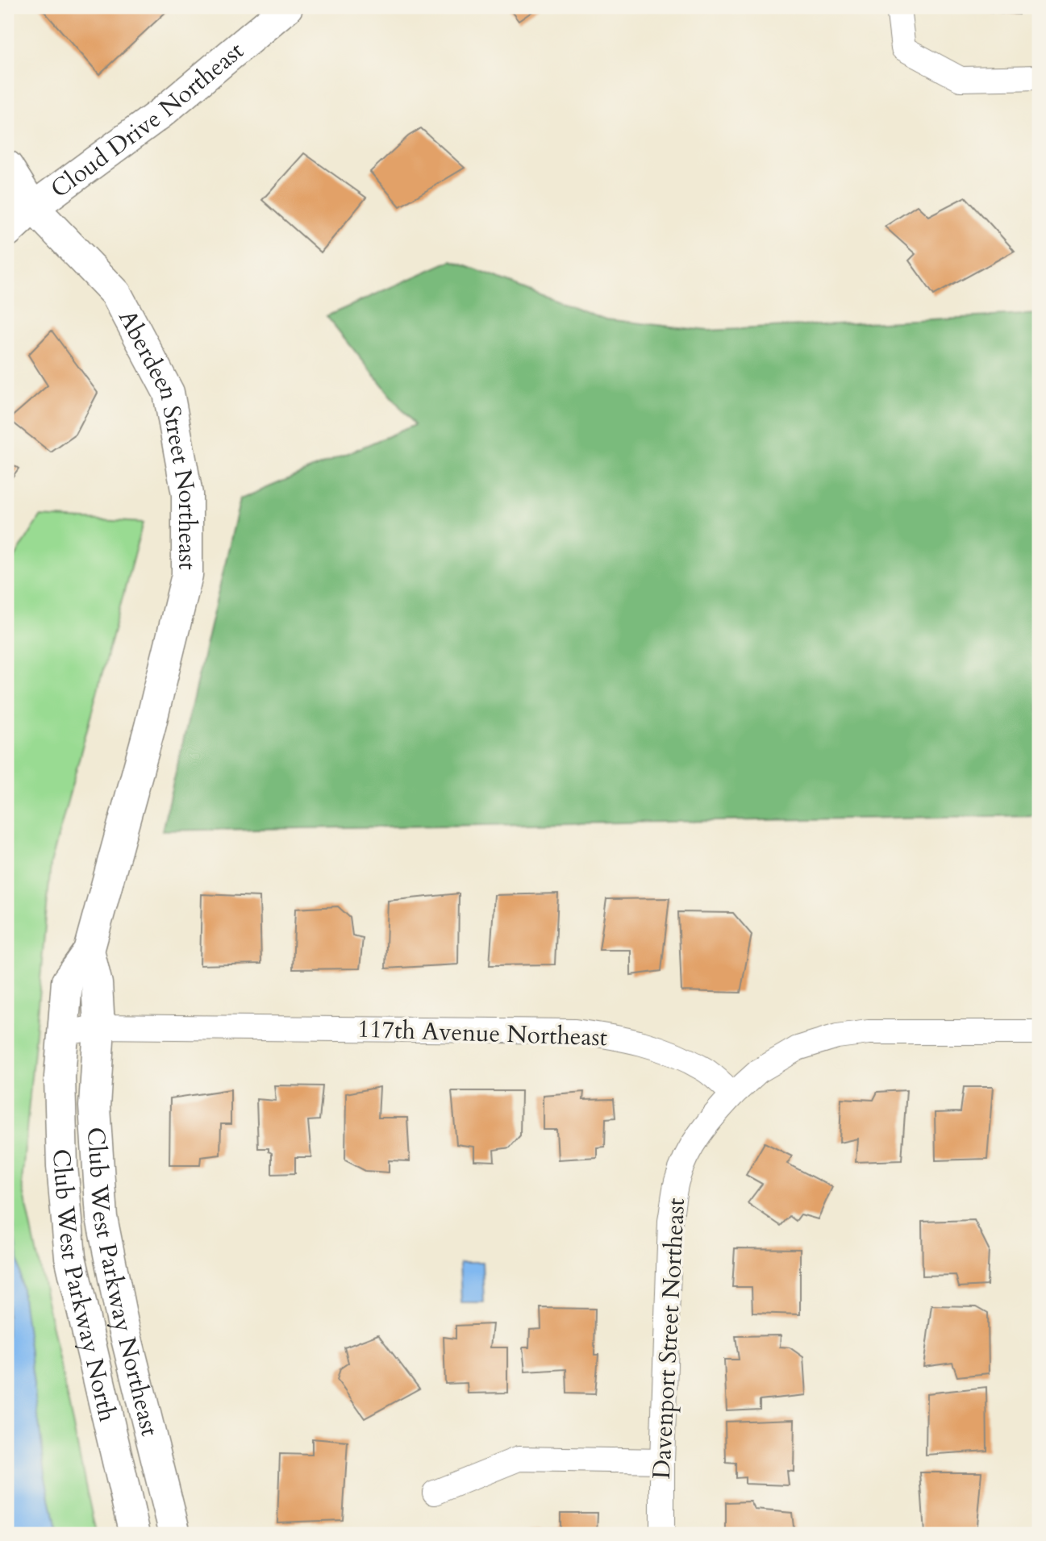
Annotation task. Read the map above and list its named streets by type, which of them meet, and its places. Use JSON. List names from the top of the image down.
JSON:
{
  "streets": {
    "street": [
      "Cloud Drive Northeast",
      "Aberdeen Street Northeast",
      "117th Avenue Northeast",
      "Club West Parkway Northeast",
      "Club West Parkway North",
      "Davenport Street Northeast"
    ]
  },
  "crossings": [
    ["Cloud Drive Northeast", "Aberdeen Street Northeast"],
    ["Aberdeen Street Northeast", "117th Avenue Northeast"],
    ["Aberdeen Street Northeast", "Club West Parkway Northeast"],
    ["Aberdeen Street Northeast", "Club West Parkway North"],
    ["117th Avenue Northeast", "Club West Parkway Northeast"],
    ["117th Avenue Northeast", "Club West Parkway North"],
    ["117th Avenue Northeast", "Davenport Street Northeast"]
  ]
}
